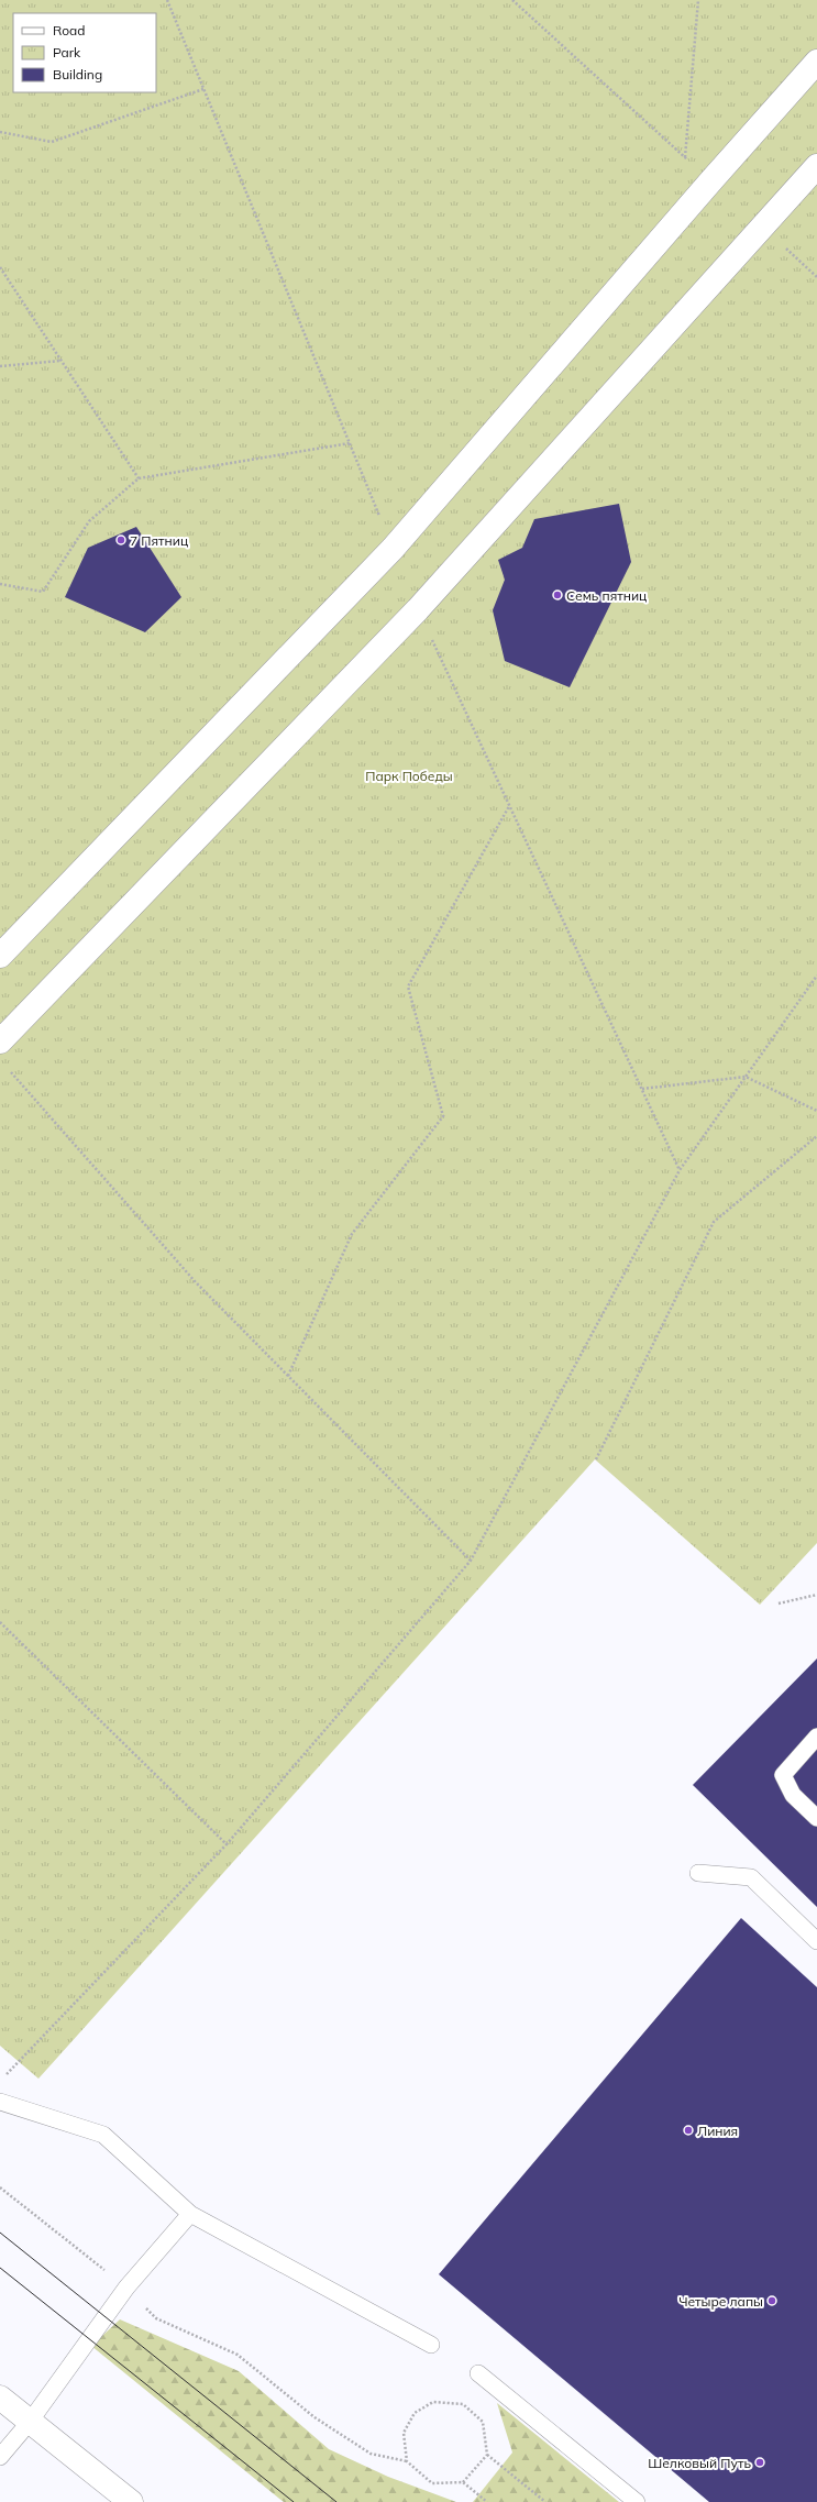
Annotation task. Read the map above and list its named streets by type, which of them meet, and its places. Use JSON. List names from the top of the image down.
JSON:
{
  "parks": ["Парк Победы"],
  "places": [
    "7 Пятниц",
    "Семь пятниц",
    "Линия",
    "Четыре лапы",
    "Шелковый Путь"
  ],
  "legend": ["Road", "Park", "Building"]
}
